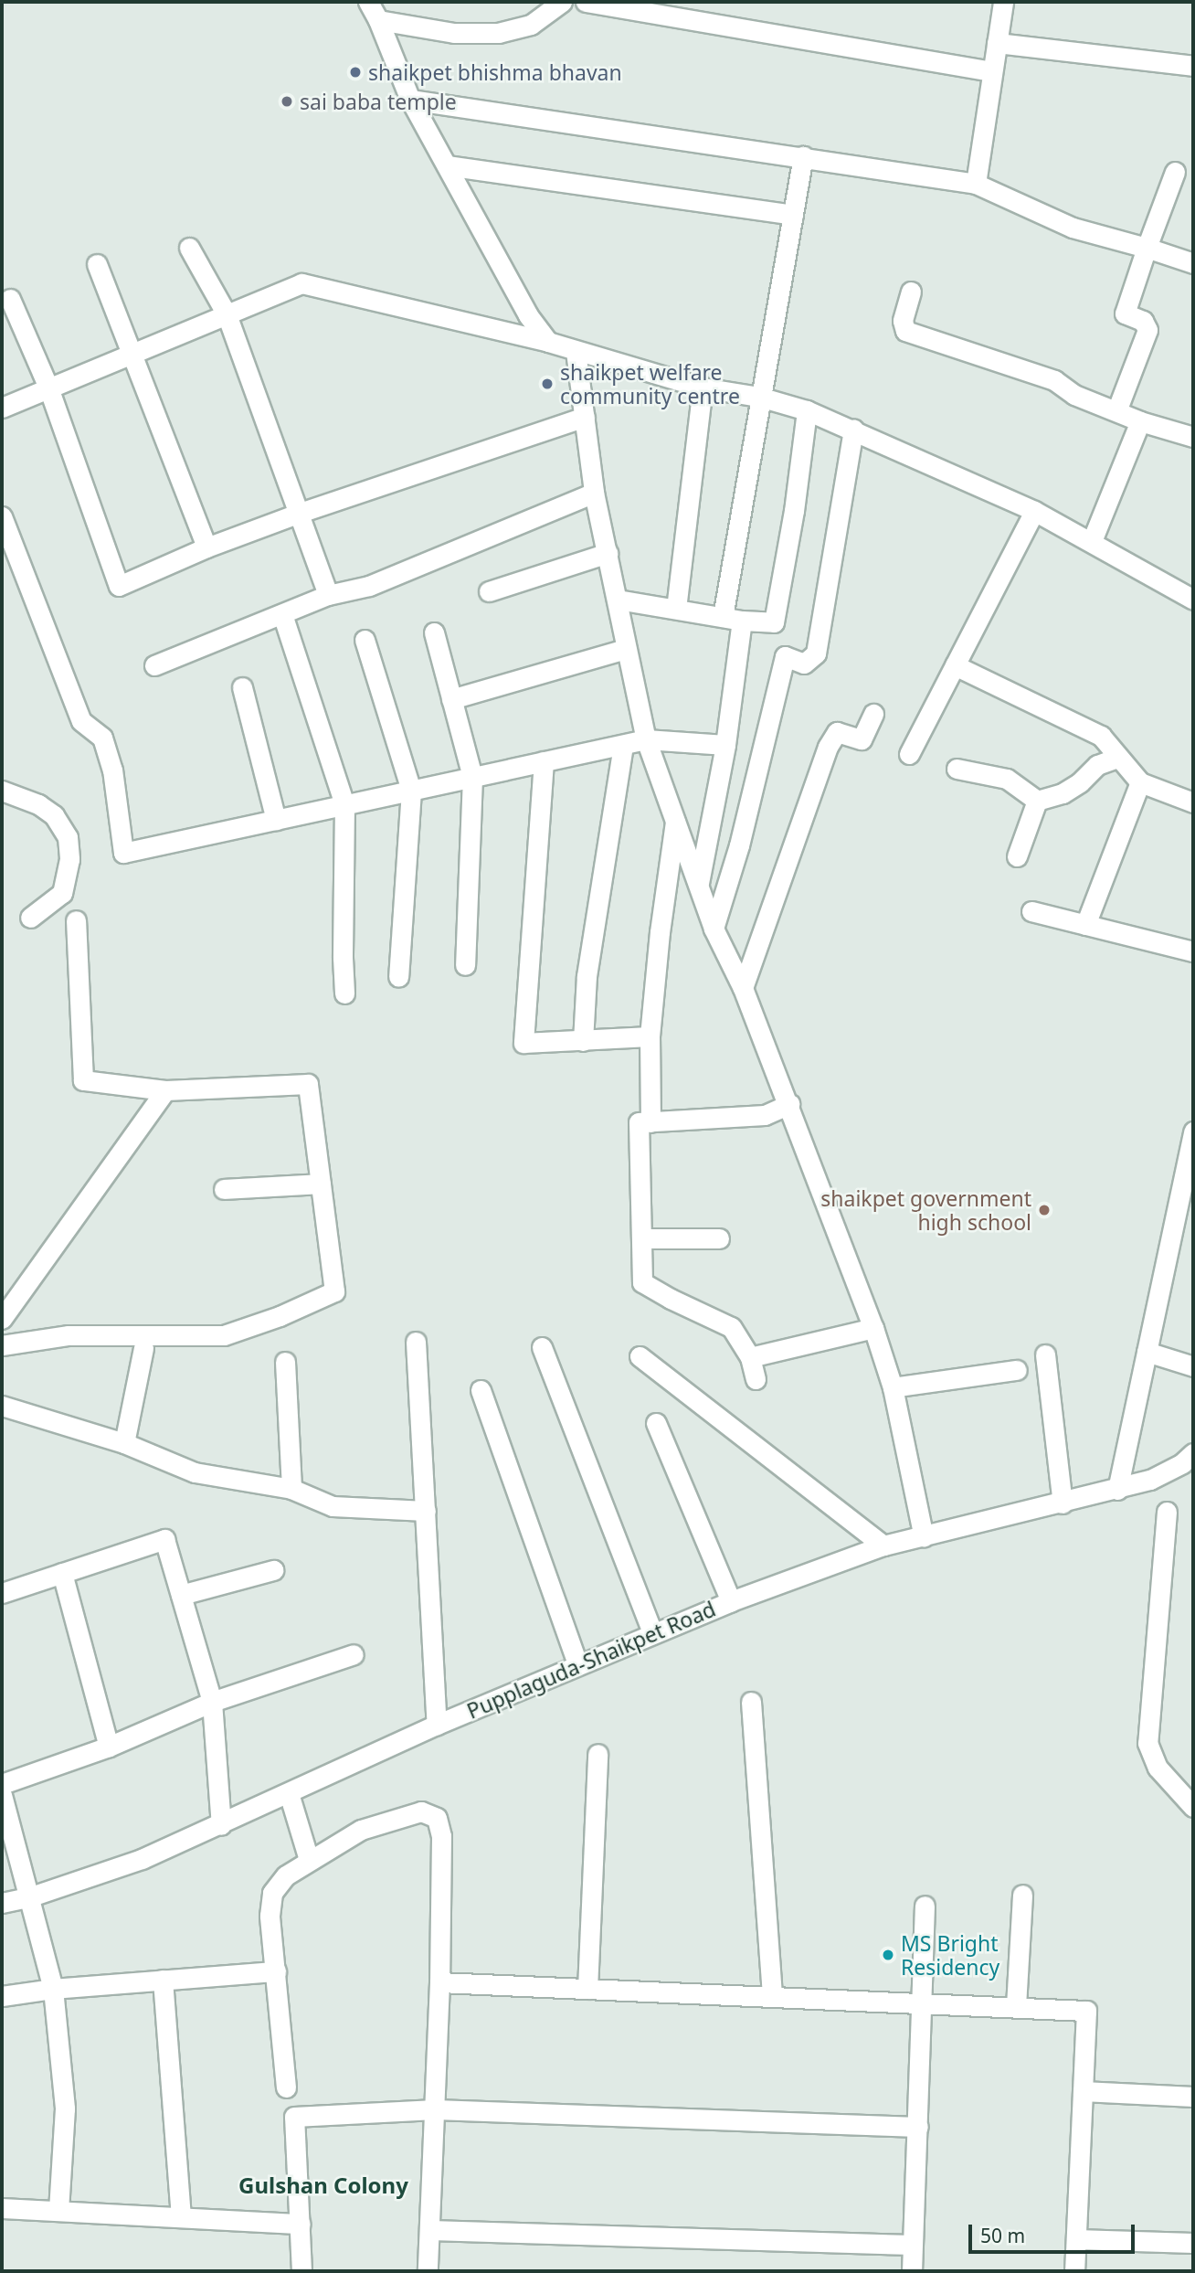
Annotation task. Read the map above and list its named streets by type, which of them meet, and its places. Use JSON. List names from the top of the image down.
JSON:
{
  "streets": {
    "street": ["Pupplaguda-Shaikpet Road"]
  },
  "districts": ["Gulshan Colony"],
  "places": [
    "shaikpet bhishma bhavan",
    "sai baba temple",
    "shaikpet welfare community centre",
    "shaikpet government high school",
    "MS Bright Residency"
  ],
  "scale_bar": "50 m"
}
